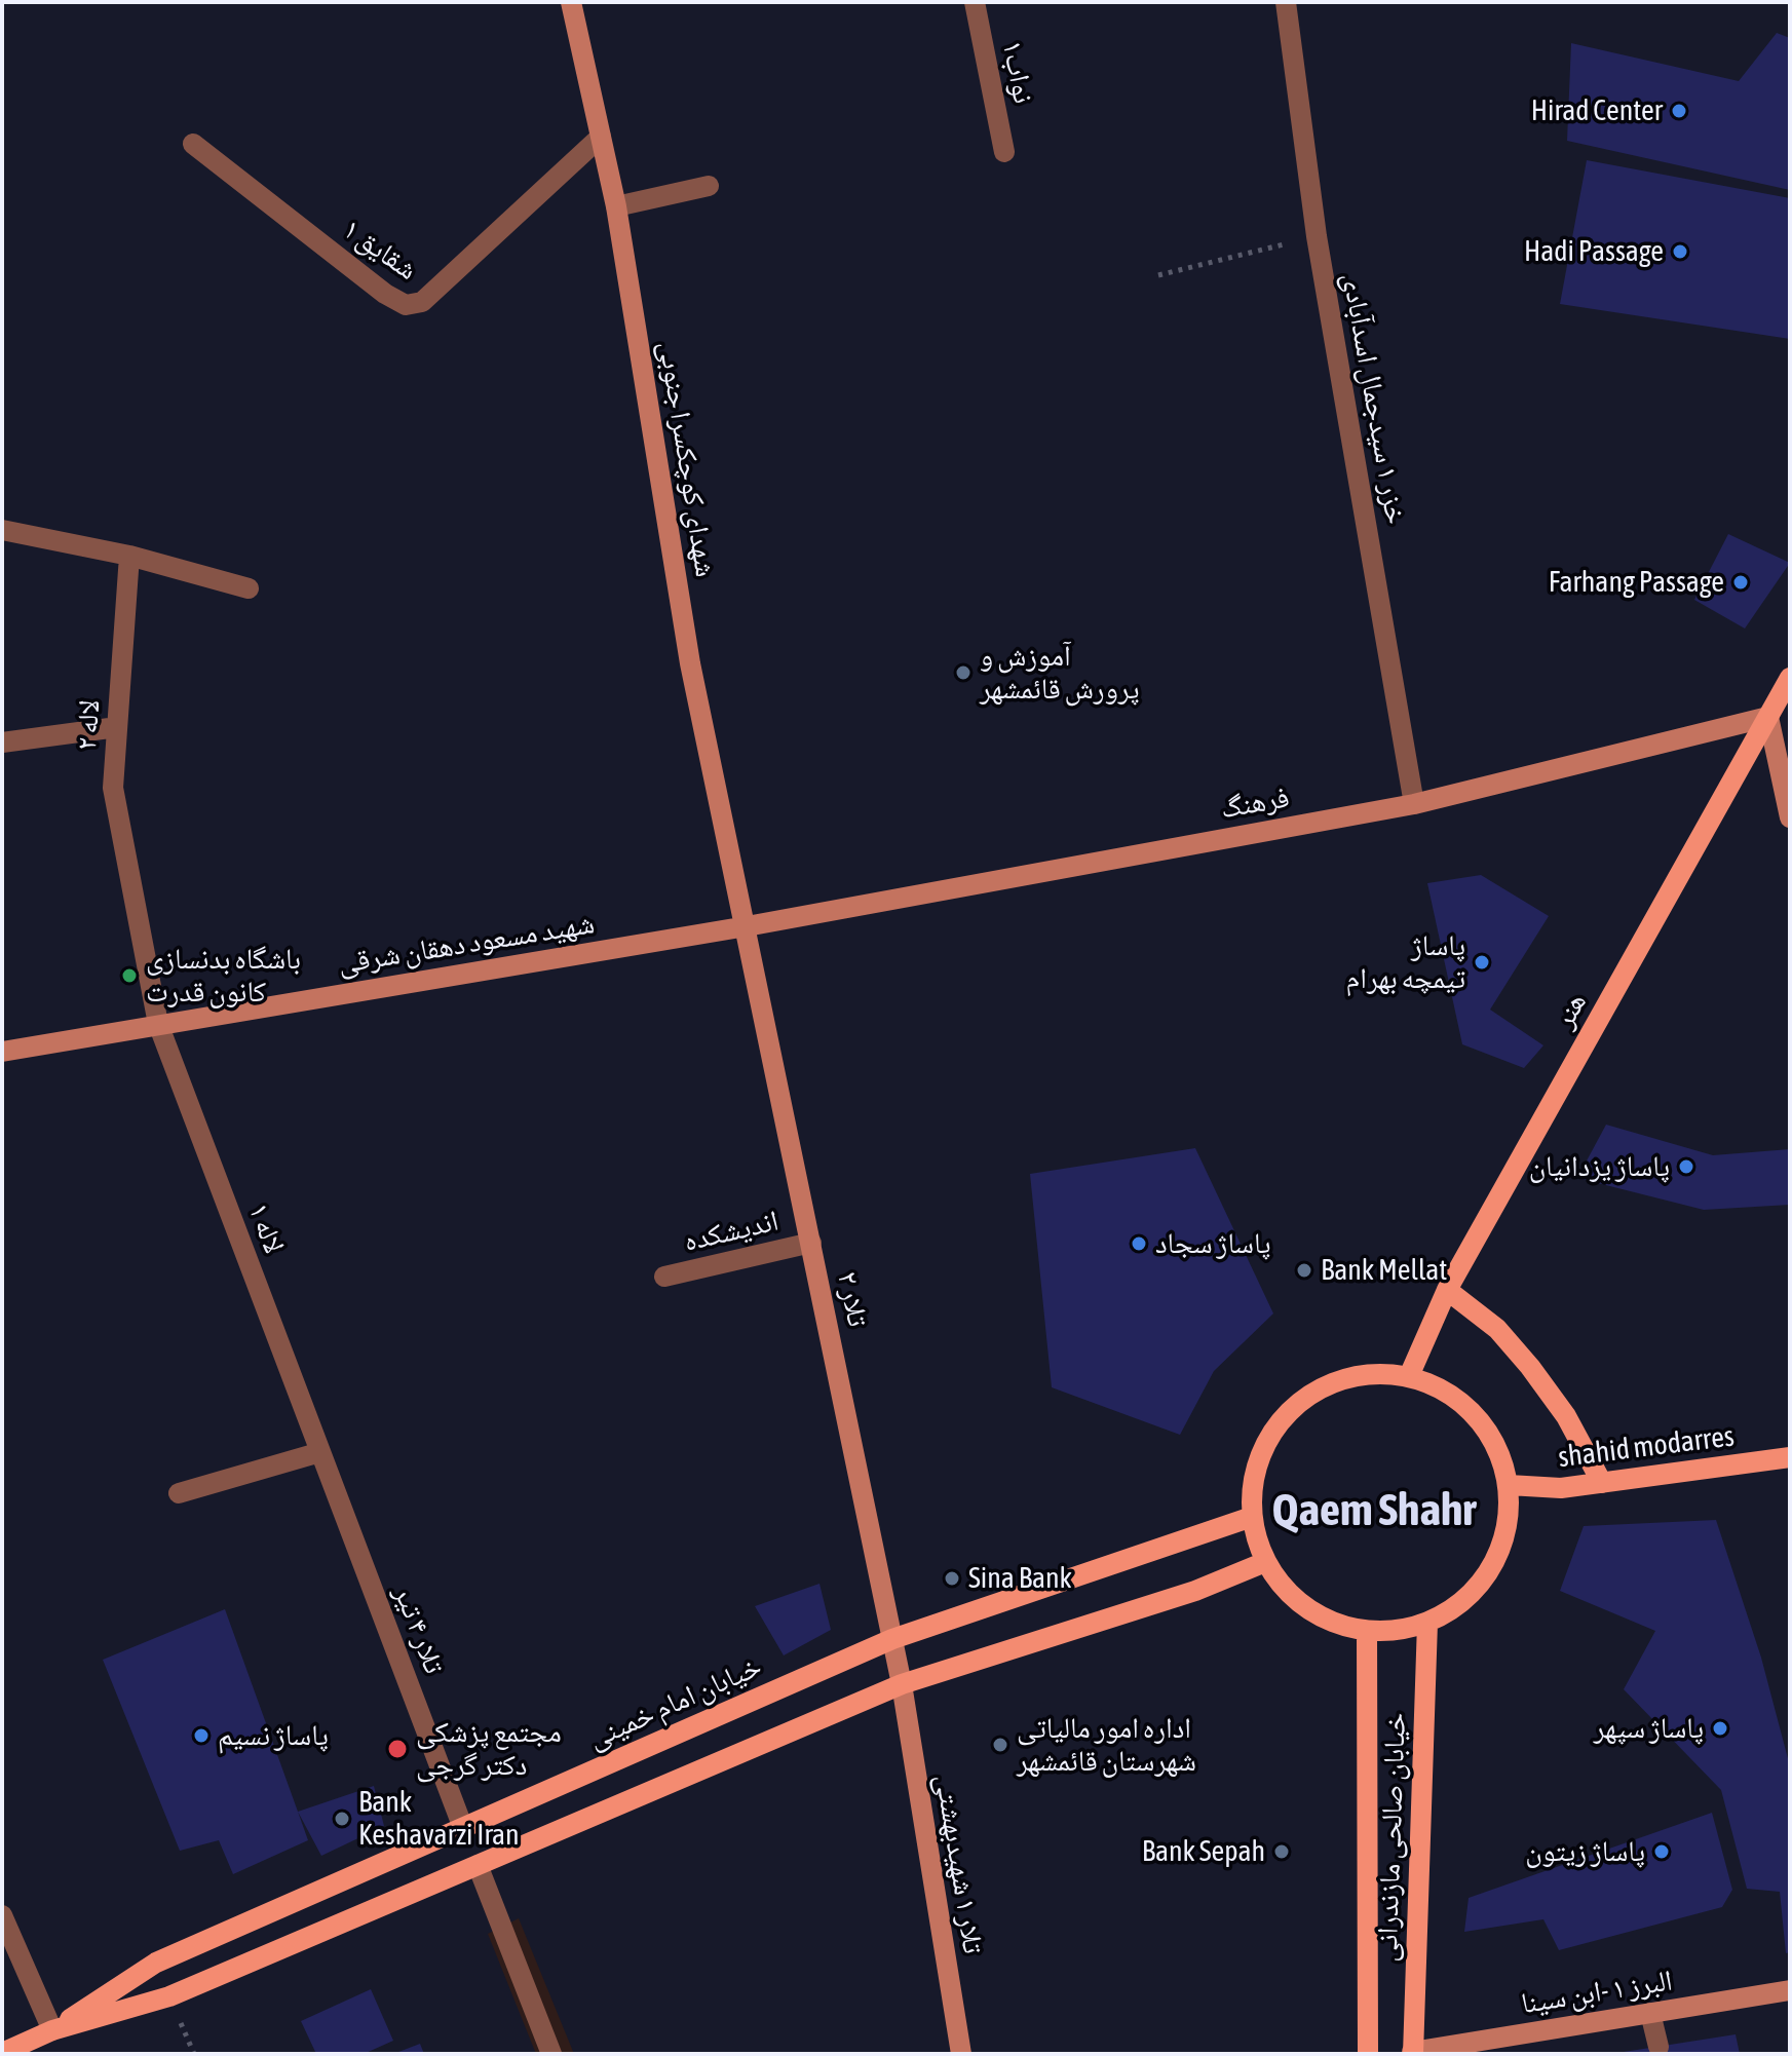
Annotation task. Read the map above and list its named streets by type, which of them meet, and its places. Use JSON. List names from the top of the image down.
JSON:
{
  "streets": {
    "main road": [
      "شهدای کوچکسرا جنوبی",
      "فرهنگ",
      "شهید مسعود دهقان شرقی",
      "هنر",
      "تلار ۲",
      "shahid modarres",
      "خیابان امام خمینی",
      "خیابان صالحی مازندرانی",
      "تلار ۱ شهیدبهشتی",
      "البرز ۱ -ابن سینا"
    ],
    "street": [
      "نواب۱",
      "شقایق ۱",
      "خزر ۱ سیدجمال اسدآبادی",
      "لاله ۲",
      "لاله ۱",
      "اندیشکده",
      "تلار ۴ تیر"
    ]
  },
  "crossings": [
    ["شقایق ۱", "شهدای کوچکسرا جنوبی"],
    ["خزر ۱ سیدجمال اسدآبادی", "فرهنگ"],
    ["شهدای کوچکسرا جنوبی", "فرهنگ"],
    ["شهدای کوچکسرا جنوبی", "شهید مسعود دهقان شرقی"],
    ["شهدای کوچکسرا جنوبی", "تلار ۲"],
    ["لاله ۲", "شهید مسعود دهقان شرقی"],
    ["لاله ۲", "لاله ۱"],
    ["فرهنگ", "شهید مسعود دهقان شرقی"],
    ["فرهنگ", "هنر"],
    ["فرهنگ", "تلار ۲"],
    ["شهید مسعود دهقان شرقی", "لاله ۱"],
    ["شهید مسعود دهقان شرقی", "تلار ۲"],
    ["هنر", "shahid modarres"],
    ["هنر", "خیابان امام خمینی"],
    ["هنر", "خیابان صالحی مازندرانی"],
    ["لاله ۱", "تلار ۴ تیر"],
    ["اندیشکده", "تلار ۲"],
    ["تلار ۲", "خیابان امام خمینی"],
    ["تلار ۲", "تلار ۱ شهیدبهشتی"],
    ["shahid modarres", "خیابان امام خمینی"],
    ["shahid modarres", "خیابان صالحی مازندرانی"],
    ["تلار ۴ تیر", "خیابان امام خمینی"],
    ["خیابان امام خمینی", "خیابان صالحی مازندرانی"],
    ["خیابان امام خمینی", "تلار ۱ شهیدبهشتی"],
    ["خیابان صالحی مازندرانی", "البرز ۱ -ابن سینا"]
  ],
  "districts": ["Qaem Shahr"],
  "places": [
    "Hirad Center",
    "Hadi Passage",
    "Farhang Passage",
    "آموزش و پرورش قائمشهر",
    "پاساژ تیمچه بهرام",
    "باشگاه بدنسازی کانون قدرت",
    "پاساژ یزدانیان",
    "پاساژ سجاد",
    "Bank Mellat",
    "Sina Bank",
    "پاساژ سپهر",
    "پاساژ نسیم",
    "اداره امور مالیاتی شهرستان قائمشهر",
    "مجتمع پزشکی دکتر گرجی",
    "Bank Keshavarzi Iran",
    "Bank Sepah",
    "پاساژ زیتون"
  ]
}
